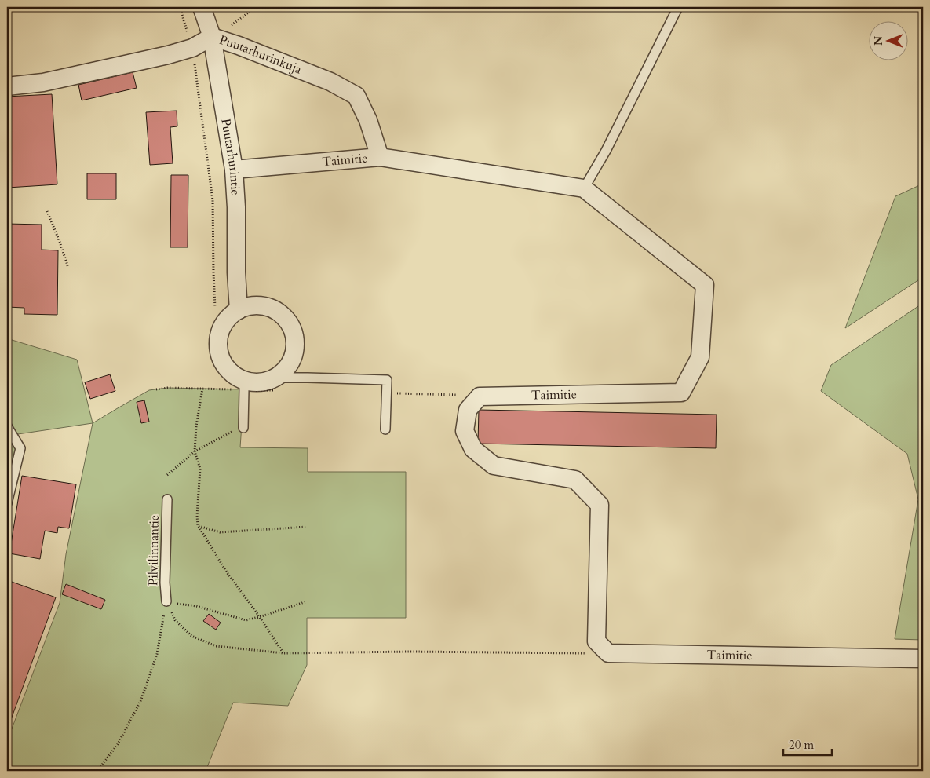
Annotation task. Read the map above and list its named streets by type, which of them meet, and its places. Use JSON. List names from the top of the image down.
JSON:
{
  "streets": {
    "street": ["Puutarhurinkuja", "Puutarhurintie", "Taimitie"],
    "lane": ["Pilvilinnantie"]
  },
  "crossings": [
    ["Puutarhurinkuja", "Puutarhurintie"],
    ["Puutarhurinkuja", "Taimitie"],
    ["Puutarhurintie", "Taimitie"]
  ],
  "scale_bar": "20 m",
  "north": "left"
}
